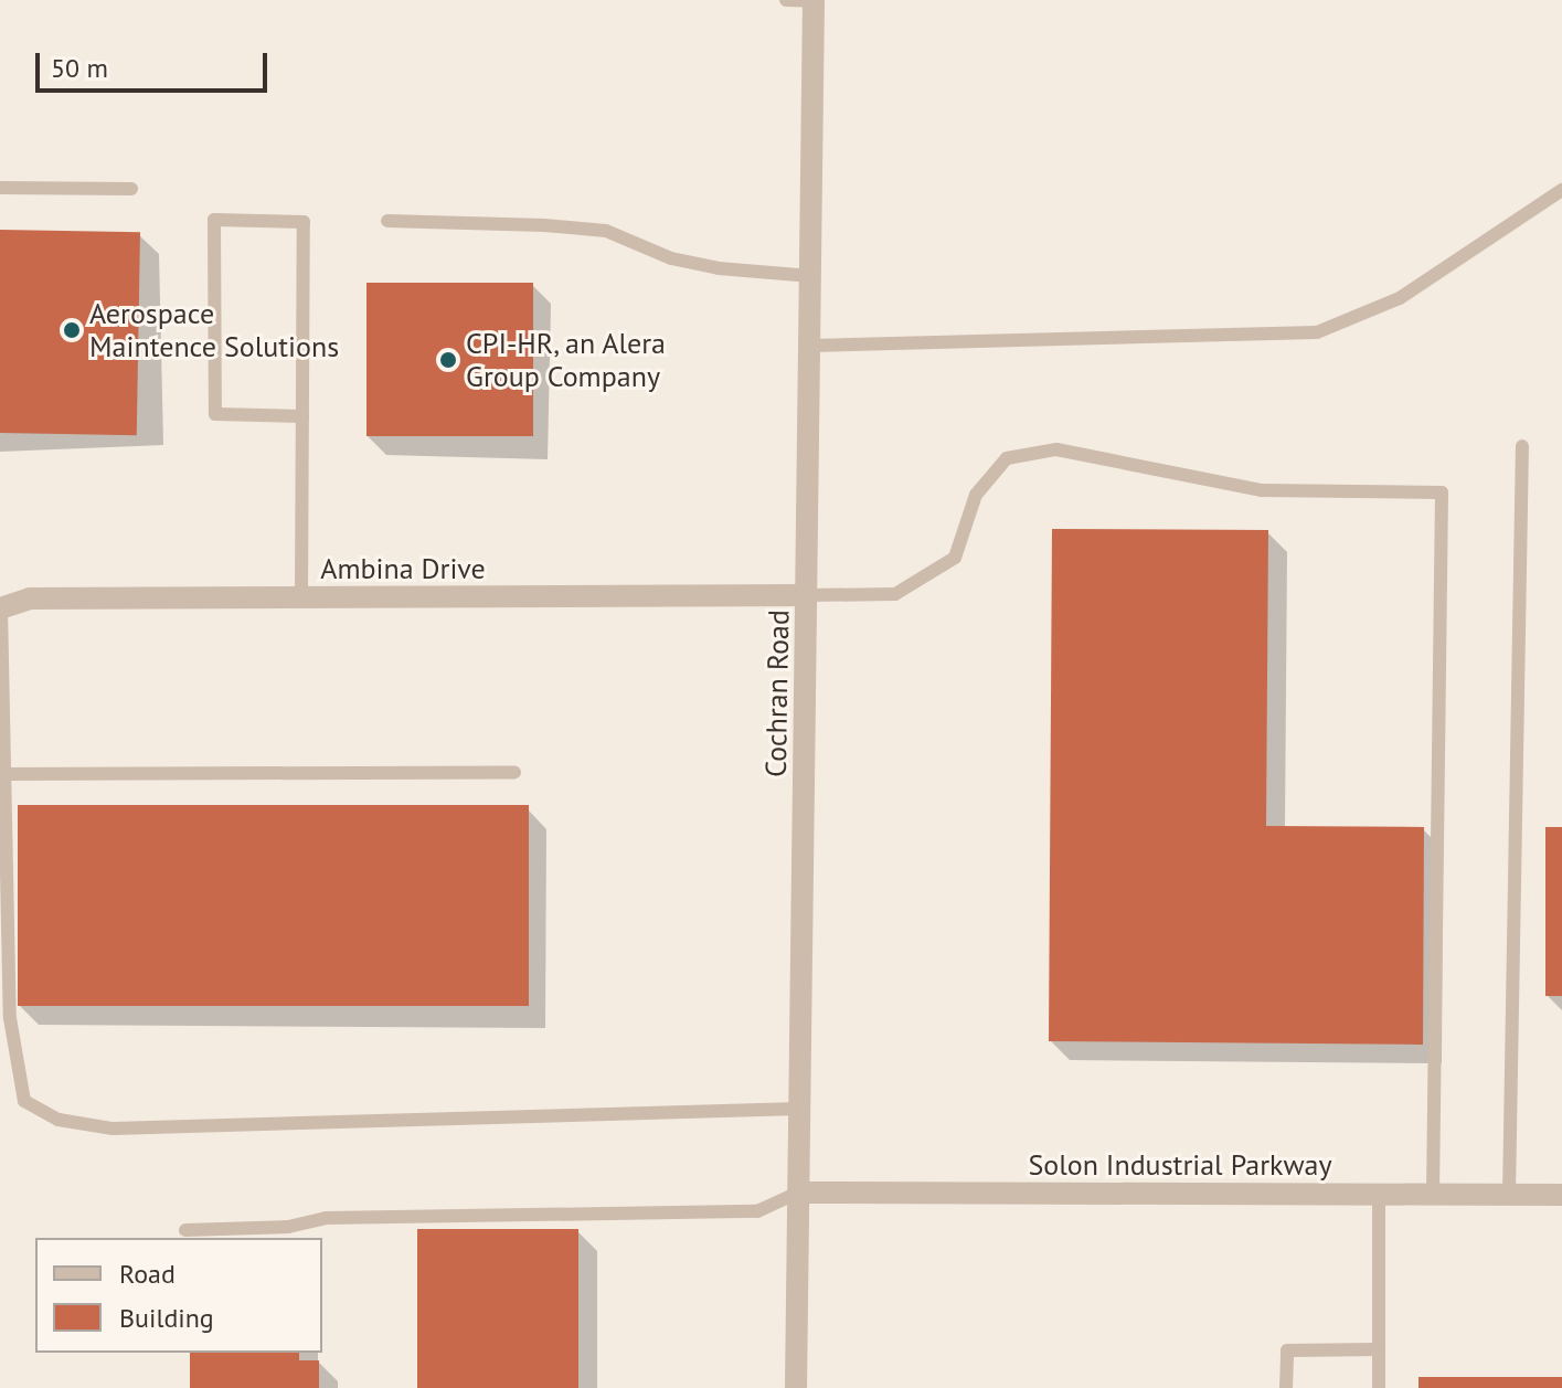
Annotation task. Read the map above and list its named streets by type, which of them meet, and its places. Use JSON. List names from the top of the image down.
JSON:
{
  "streets": {
    "street": ["Ambina Drive", "Cochran Road", "Solon Industrial Parkway"]
  },
  "crossings": [
    ["Ambina Drive", "Cochran Road"],
    ["Cochran Road", "Solon Industrial Parkway"]
  ],
  "places": ["Aerospace Maintence Solutions", "CPI-HR, an Alera Group Company"],
  "legend": ["Road", "Building"],
  "scale_bar": "50 m"
}
